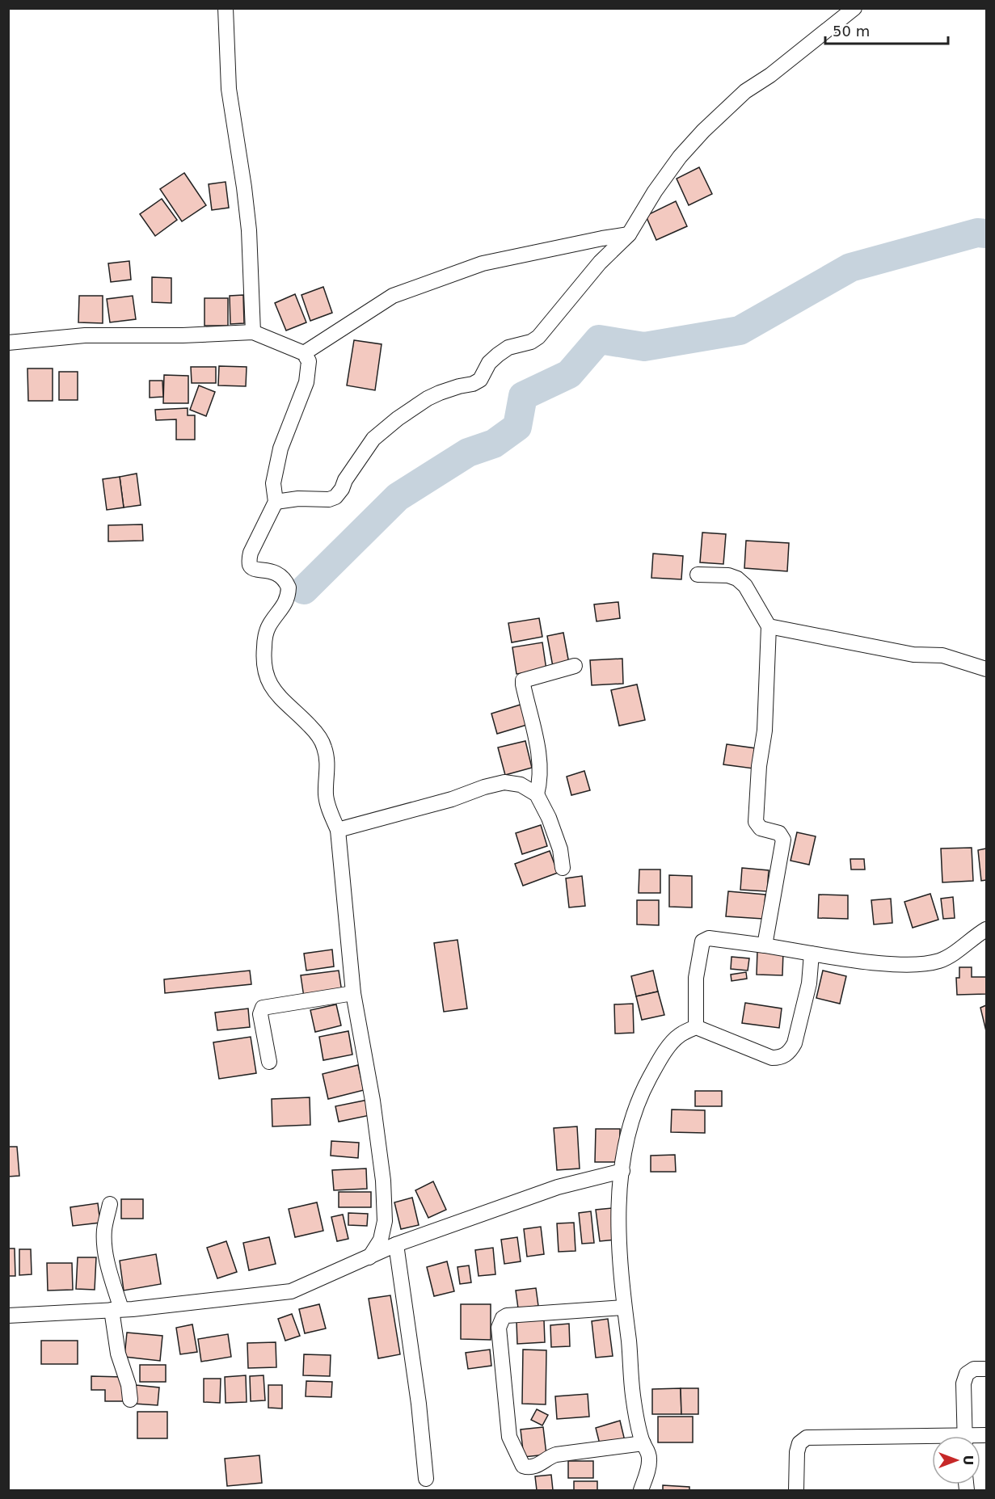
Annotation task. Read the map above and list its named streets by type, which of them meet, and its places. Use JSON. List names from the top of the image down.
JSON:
{
  "scale_bar": "50 m",
  "north": "right"
}
